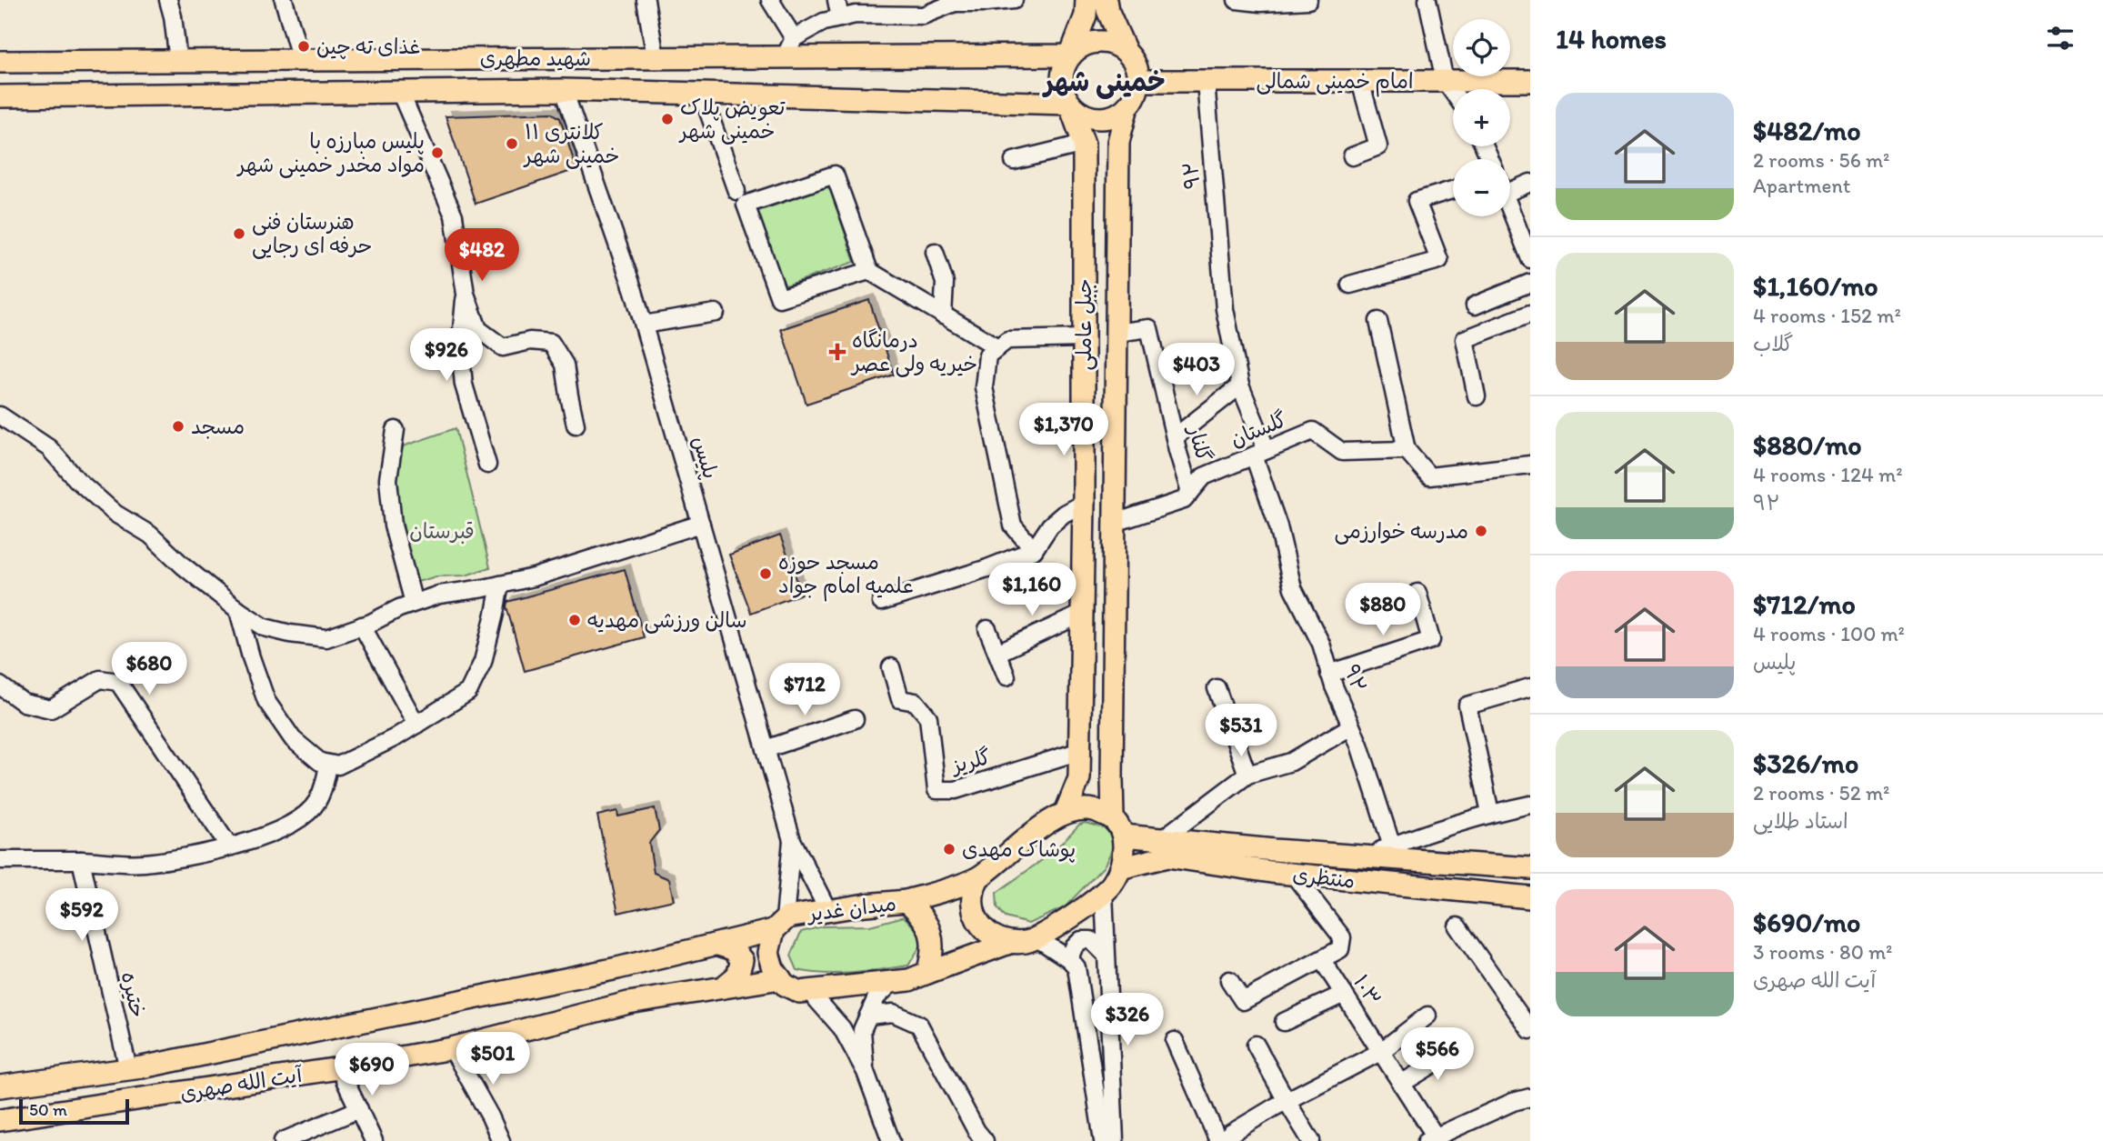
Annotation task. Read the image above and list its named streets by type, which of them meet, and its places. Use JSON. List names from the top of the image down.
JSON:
{
  "streets": {
    "main road": [
      "شهید مطهری",
      "امام خمینی شمالی",
      "جبل عاملی",
      "منتظری",
      "میدان غدیر",
      "آیت الله صهری"
    ],
    "street": [
      "۹۲",
      "گلستان",
      "گلنار",
      "پلیس",
      "گلریز",
      "۱۰۳",
      "ختیره"
    ]
  },
  "crossings": [
    ["شهید مطهری", "امام خمینی شمالی"],
    ["شهید مطهری", "جبل عاملی"],
    ["شهید مطهری", "پلیس"],
    ["امام خمینی شمالی", "۹۲"],
    ["امام خمینی شمالی", "جبل عاملی"],
    ["۹۲", "گلستان"],
    ["جبل عاملی", "گلستان"],
    ["جبل عاملی", "گلنار"],
    ["جبل عاملی", "گلریز"],
    ["جبل عاملی", "منتظری"],
    ["گلستان", "گلنار"],
    ["میدان غدیر", "آیت الله صهری"],
    ["ختیره", "آیت الله صهری"]
  ],
  "districts": ["خمینی شهر"],
  "parks": ["قبرستان"],
  "places": {
    "other": [
      "غذای ته چین",
      "تعویض پلاک خمینی شهر",
      "کلانتری ۱۱ خمینی شهر",
      "پلیس مبارزه با مواد مخدر خمینی شهر",
      "هنرستان فنی حرفه ای رجایی",
      "مسجد",
      "مدرسه خوارزمی",
      "مسجد حوزه علمیه امام جواد",
      "سالن ورزشی مهدیه",
      "پوشاک مهدی"
    ],
    "health": ["درمانگاه خیریه ولی عصر"]
  },
  "scale_bar": "50 m",
  "page": {
    "heading": "14 homes",
    "map_buttons": ["+", "−"],
    "list": [
      {
        "name": "$482/mo",
        "note": "2 rooms · 56 m² · Apartment"
      },
      {
        "name": "$1,160/mo",
        "note": "4 rooms · 152 m² · گلاب"
      },
      {
        "name": "$880/mo",
        "note": "4 rooms · 124 m² · ۹۲"
      },
      {
        "name": "$712/mo",
        "note": "4 rooms · 100 m² · پلیس"
      },
      {
        "name": "$326/mo",
        "note": "2 rooms · 52 m² · استاد طلایی"
      },
      {
        "name": "$690/mo",
        "note": "3 rooms · 80 m² · آیت الله صهری"
      }
    ],
    "price": [
      "$482",
      "$926",
      "$403",
      "$1,370",
      "$1,160",
      "$880",
      "$680",
      "$712",
      "$531",
      "$592",
      "$326",
      "$566",
      "$501",
      "$690"
    ],
    "scale": "50 m"
  }
}
